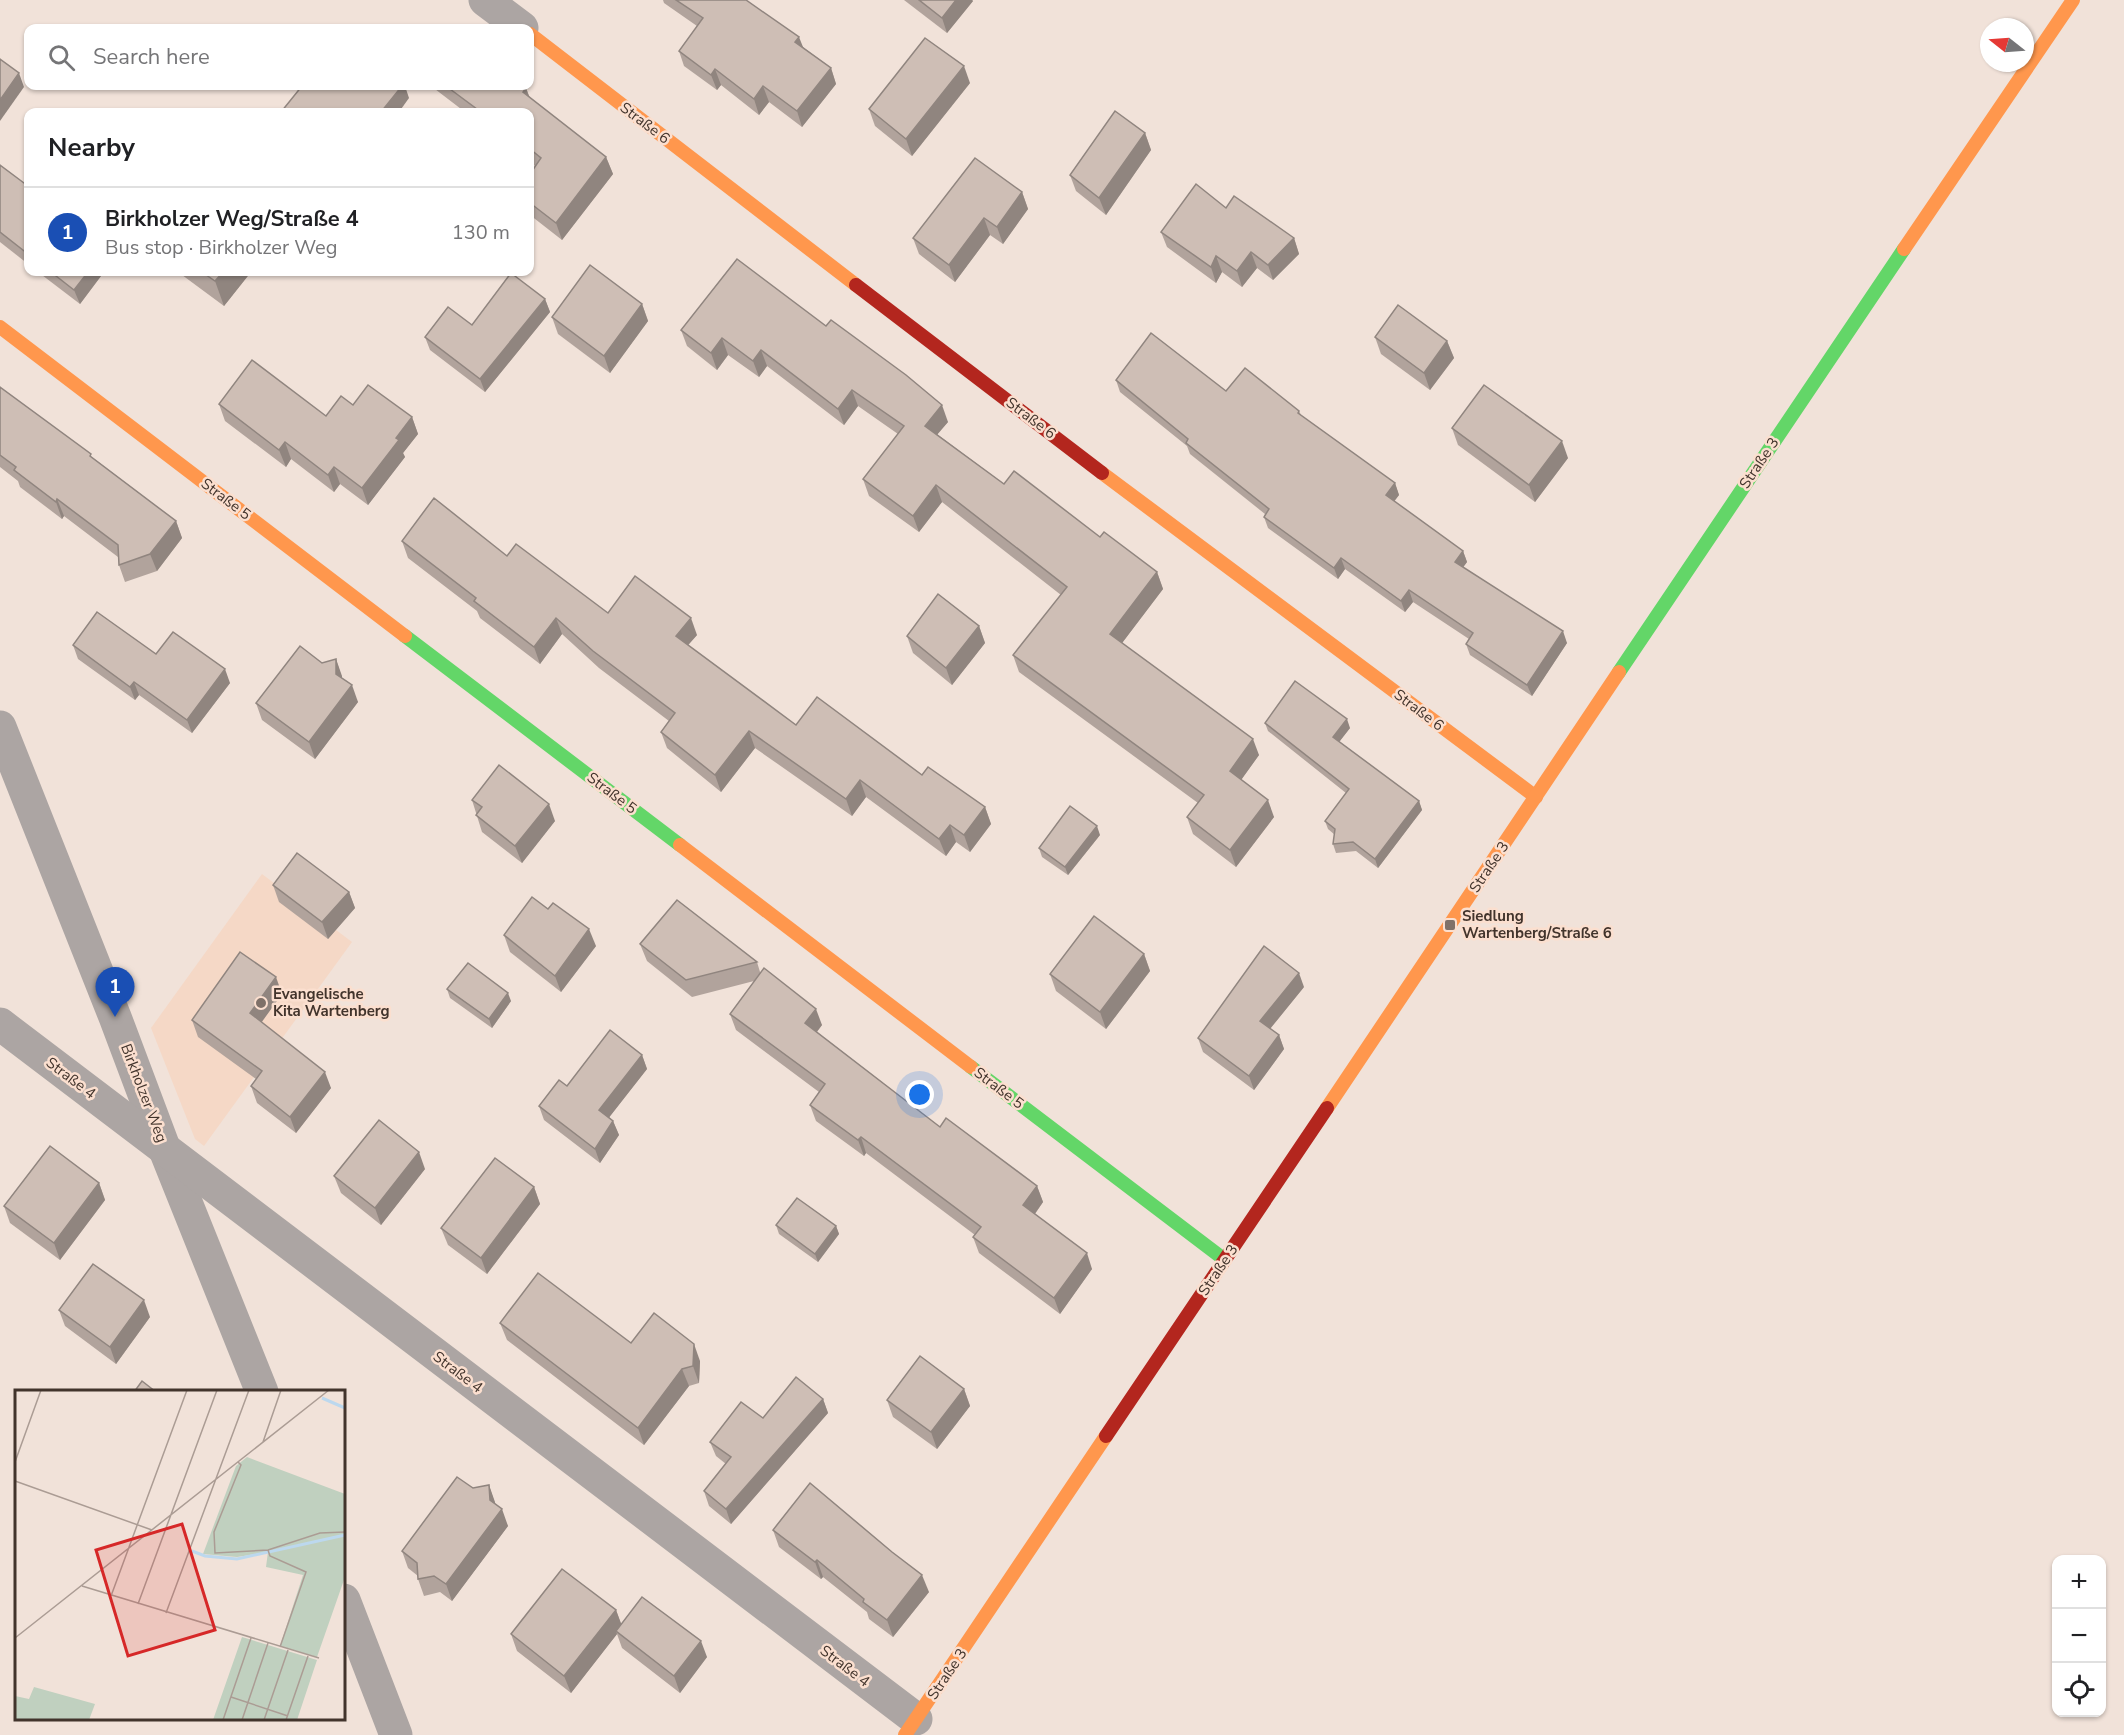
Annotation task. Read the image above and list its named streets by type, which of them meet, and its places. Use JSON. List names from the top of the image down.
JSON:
{
  "streets": {
    "street": [
      "Straße 6",
      "Straße 3",
      "Straße 5",
      "Straße 4",
      "Birkholzer Weg"
    ]
  },
  "crossings": [
    ["Straße 6", "Straße 3"],
    ["Straße 3", "Straße 5"],
    ["Straße 3", "Straße 4"],
    ["Straße 4", "Birkholzer Weg"]
  ],
  "places": {
    "transit": ["Siedlung Wartenberg/Straße 6"],
    "other": ["Evangelische Kita Wartenberg"]
  },
  "north": "left",
  "page": {
    "search": "Search here",
    "heading": "Nearby",
    "list": [
      {
        "mark": "1",
        "name": "Birkholzer Weg/Straße 4",
        "note": "Bus stop · Birkholzer Weg",
        "value": "130 m"
      }
    ],
    "pins": "1",
    "map_buttons": ["+", "−"]
  }
}
